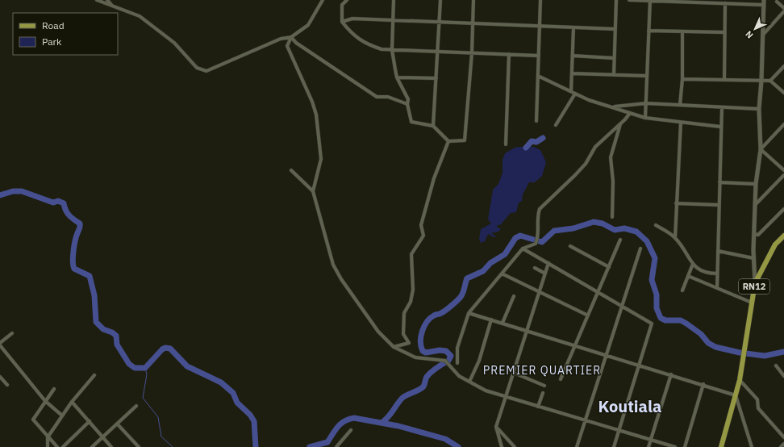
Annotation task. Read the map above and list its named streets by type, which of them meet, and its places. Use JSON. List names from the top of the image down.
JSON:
{
  "streets": {
    "main road": ["RN12"]
  },
  "districts": ["PREMIER QUARTIER", "Koutiala"],
  "legend": ["Road", "Park"],
  "north": "bottom left"
}
